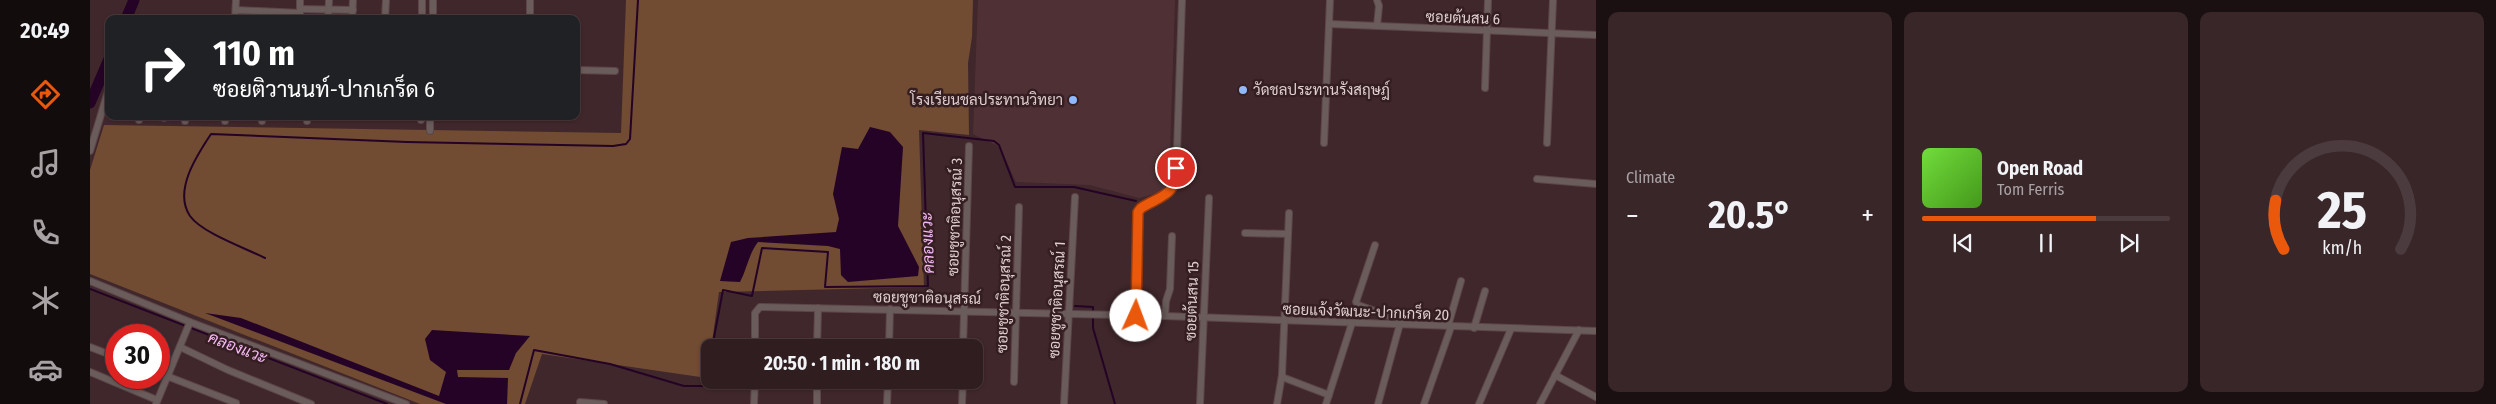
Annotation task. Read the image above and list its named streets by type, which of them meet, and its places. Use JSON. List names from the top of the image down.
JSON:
{
  "streets": {
    "street": [
      "ซอยต้นสน 6",
      "ซอยชูชาติอนุสรณ์ 3",
      "ซอยชูชาติอนุสรณ์ 2",
      "ซอยชูชาติอนุสรณ์",
      "ซอยชูชาติอนุสรณ์ 1",
      "ซอยต้นสน 15",
      "ซอยแจ้งวัฒนะ-ปากเกร็ด 20"
    ]
  },
  "crossings": [
    ["ซอยชูชาติอนุสรณ์ 3", "ซอยชูชาติอนุสรณ์"],
    ["ซอยชูชาติอนุสรณ์ 2", "ซอยชูชาติอนุสรณ์"],
    ["ซอยชูชาติอนุสรณ์", "ซอยชูชาติอนุสรณ์ 1"],
    ["ซอยชูชาติอนุสรณ์", "ซอยแจ้งวัฒนะ-ปากเกร็ด 20"],
    ["ซอยต้นสน 15", "ซอยแจ้งวัฒนะ-ปากเกร็ด 20"]
  ],
  "water": ["คลองแวะ"],
  "places": ["วัดชลประทานรังสฤษฎ์", "โรงเรียนชลประทานวิทยา"],
  "page": {
    "tabs": "20:49",
    "tile": "Climate",
    "turn": ["110 m", "ซอยติวานนท์-ปากเกร็ด 6"],
    "song": ["Open Road", "Tom Ferris"],
    "heat": ["−", "20.5°", "+"],
    "limit": "30",
    "trip": "20:50 · 1 min · 180 m",
    "gauge": ["25", "km/h"]
  }
}
